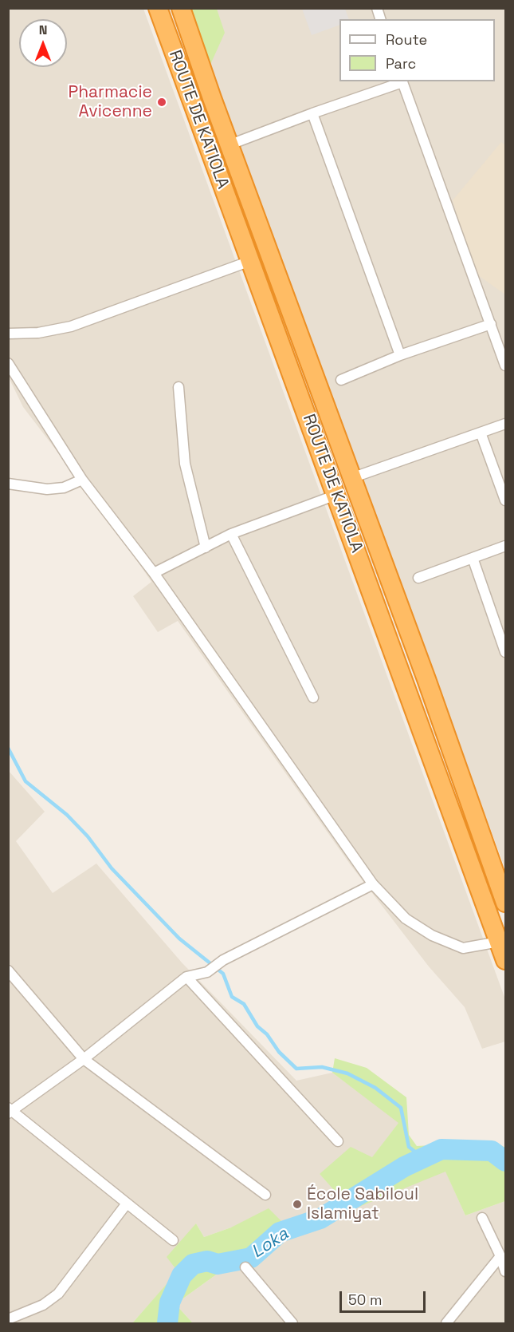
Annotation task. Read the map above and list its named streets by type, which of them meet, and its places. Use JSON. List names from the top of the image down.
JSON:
{
  "streets": {
    "highway": ["ROUTE DE KATIOLA"]
  },
  "water": ["Loka"],
  "places": ["Pharmacie Avicenne", "École Sabiloul Islamiyat"],
  "legend": ["Route", "Parc"],
  "scale_bar": "50 m",
  "north": "top"
}
